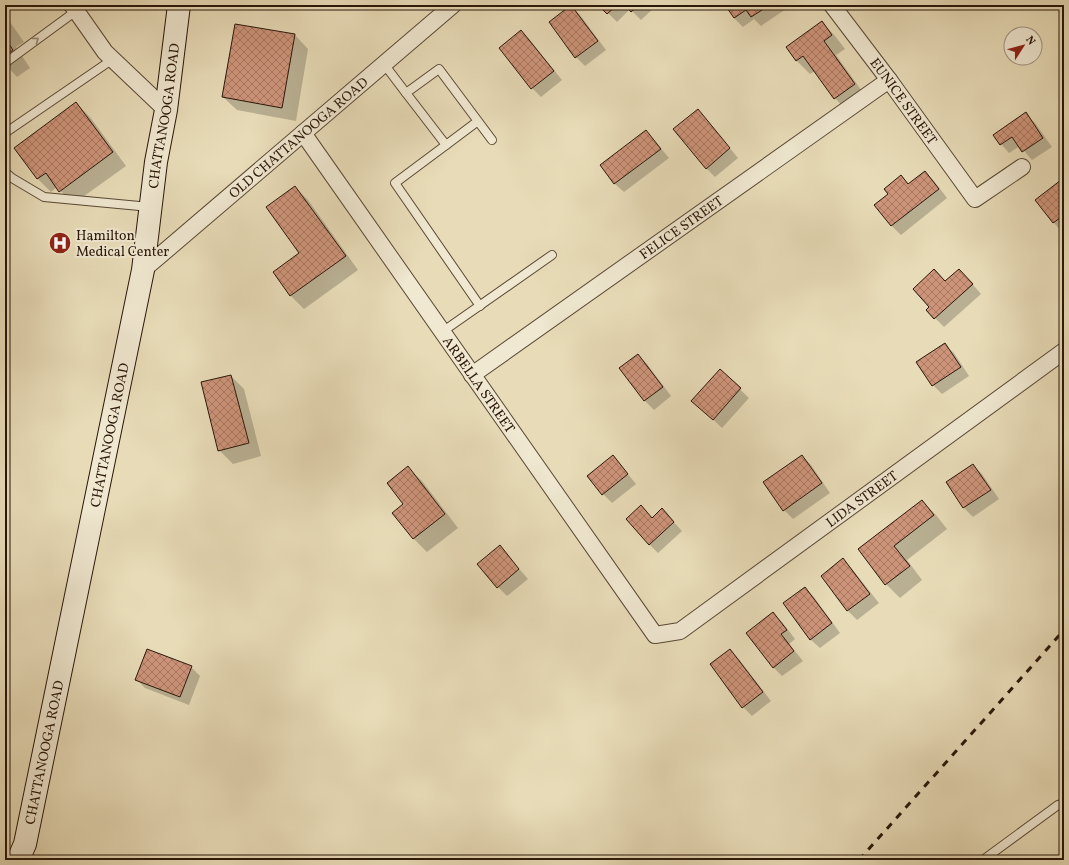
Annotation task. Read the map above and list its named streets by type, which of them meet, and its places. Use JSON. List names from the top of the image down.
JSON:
{
  "streets": {
    "main road": ["CHATTANOOGA ROAD"],
    "street": [
      "EUNICE STREET",
      "OLD CHATTANOOGA ROAD",
      "FELICE STREET",
      "ARBELLA STREET",
      "LIDA STREET"
    ]
  },
  "crossings": [
    ["EUNICE STREET", "FELICE STREET"],
    ["CHATTANOOGA ROAD", "OLD CHATTANOOGA ROAD"],
    ["OLD CHATTANOOGA ROAD", "ARBELLA STREET"],
    ["FELICE STREET", "ARBELLA STREET"],
    ["ARBELLA STREET", "LIDA STREET"]
  ],
  "places": {
    "hospital": ["Hamilton Medical Center"]
  },
  "north": "top right"
}
